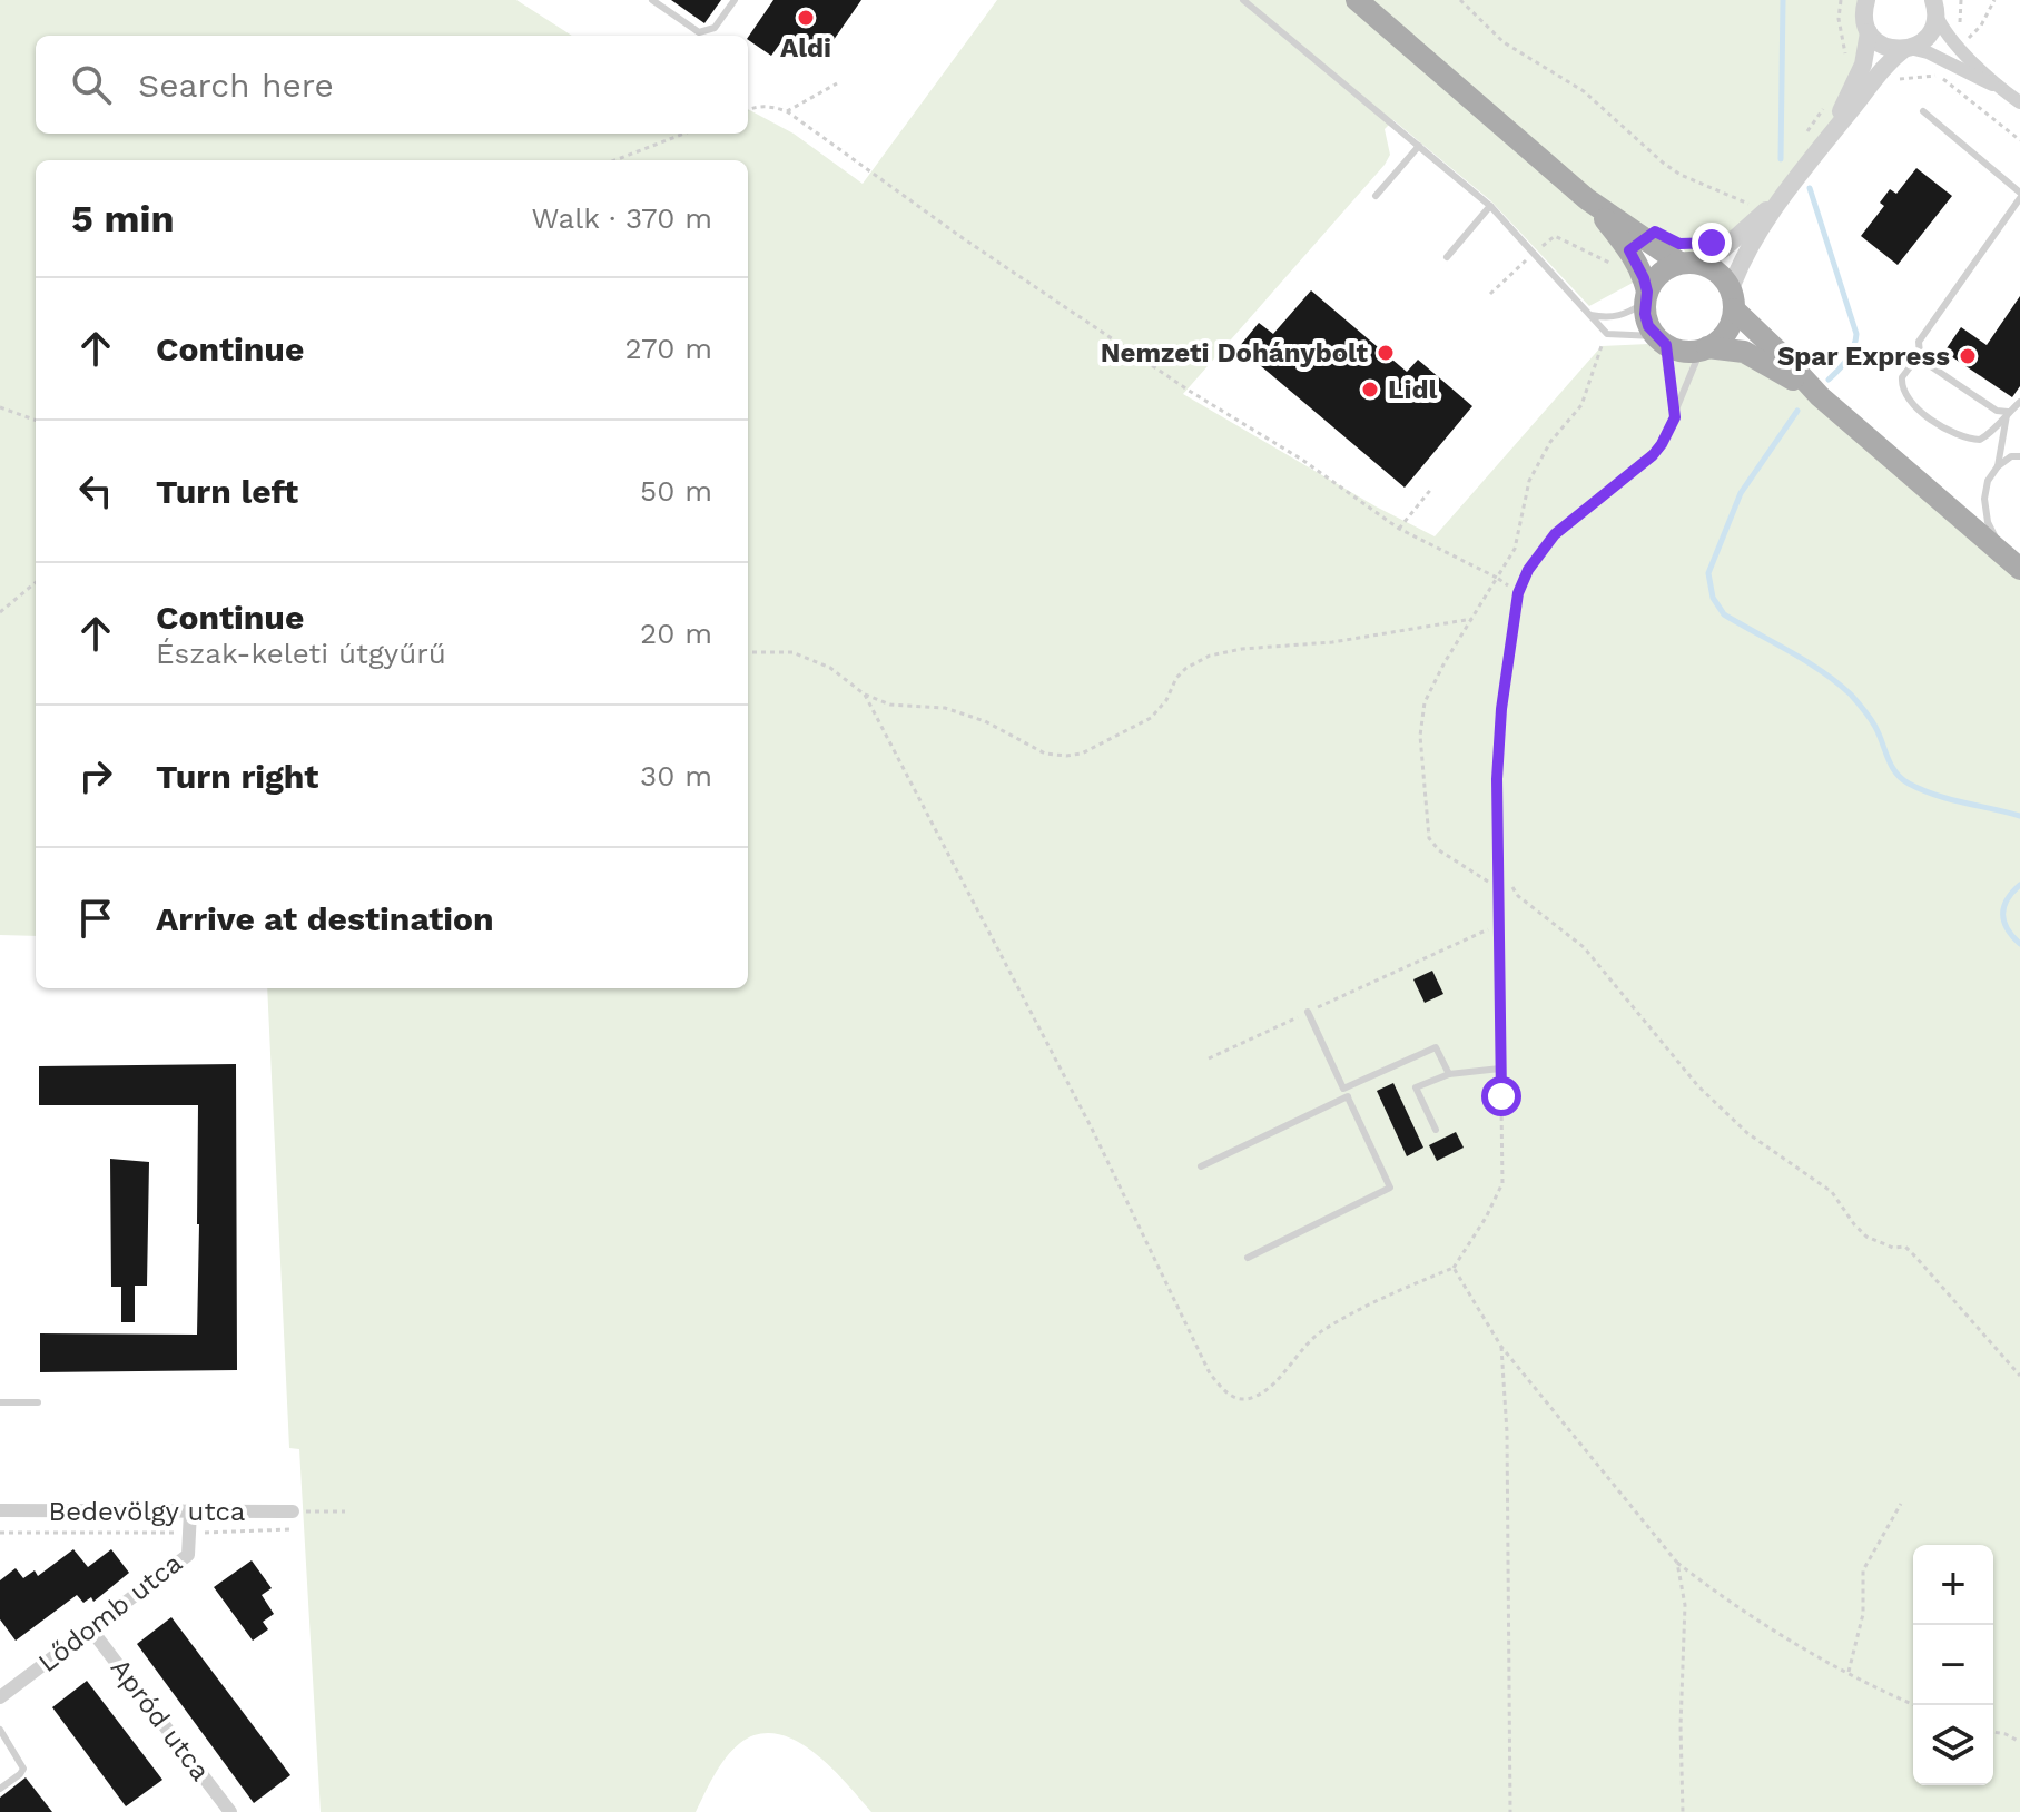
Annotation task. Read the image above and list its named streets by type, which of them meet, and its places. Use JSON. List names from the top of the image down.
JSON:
{
  "streets": {
    "street": ["Bedevölgy utca", "Lődomb utca", "Apród utca"]
  },
  "crossings": [
    ["Bedevölgy utca", "Lődomb utca"],
    ["Lődomb utca", "Apród utca"]
  ],
  "places": [
    "Aldi",
    "Nemzeti Dohánybolt",
    "Spar Express",
    "Lidl"
  ],
  "page": {
    "search": "Search here",
    "heading": ["5 min", "Walk · 370 m"],
    "list": [
      ["Continue", "270 m"],
      ["Turn left", "50 m"],
      ["Continue", "Észak-keleti útgyűrű", "20 m"],
      ["Turn right", "30 m"],
      "Arrive at destination"
    ],
    "map_buttons": ["+", "−"]
  }
}
